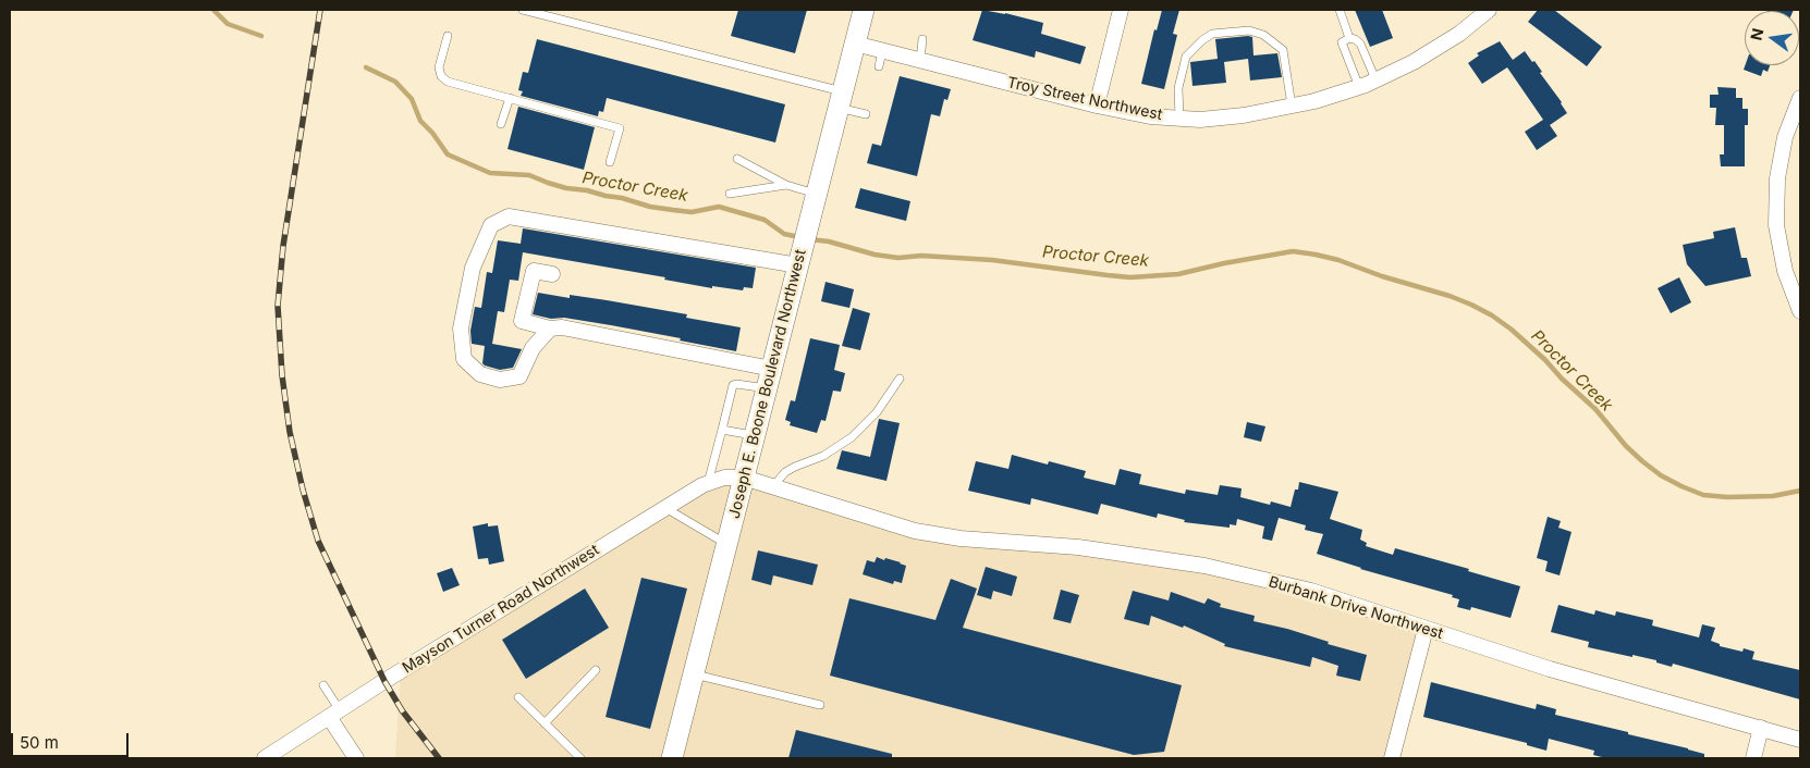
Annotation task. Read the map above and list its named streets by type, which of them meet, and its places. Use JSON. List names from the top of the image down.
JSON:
{
  "streets": {
    "main road": ["Joseph E. Boone Boulevard Northwest"],
    "street": ["Troy Street Northwest", "Burbank Drive Northwest", "Mayson Turner Road Northwest"]
  },
  "crossings": [
    ["Troy Street Northwest", "Joseph E. Boone Boulevard Northwest"],
    ["Joseph E. Boone Boulevard Northwest", "Burbank Drive Northwest"],
    ["Joseph E. Boone Boulevard Northwest", "Mayson Turner Road Northwest"],
    ["Burbank Drive Northwest", "Mayson Turner Road Northwest"]
  ],
  "water": ["Proctor Creek"],
  "scale_bar": "50 m",
  "north": "left"
}
